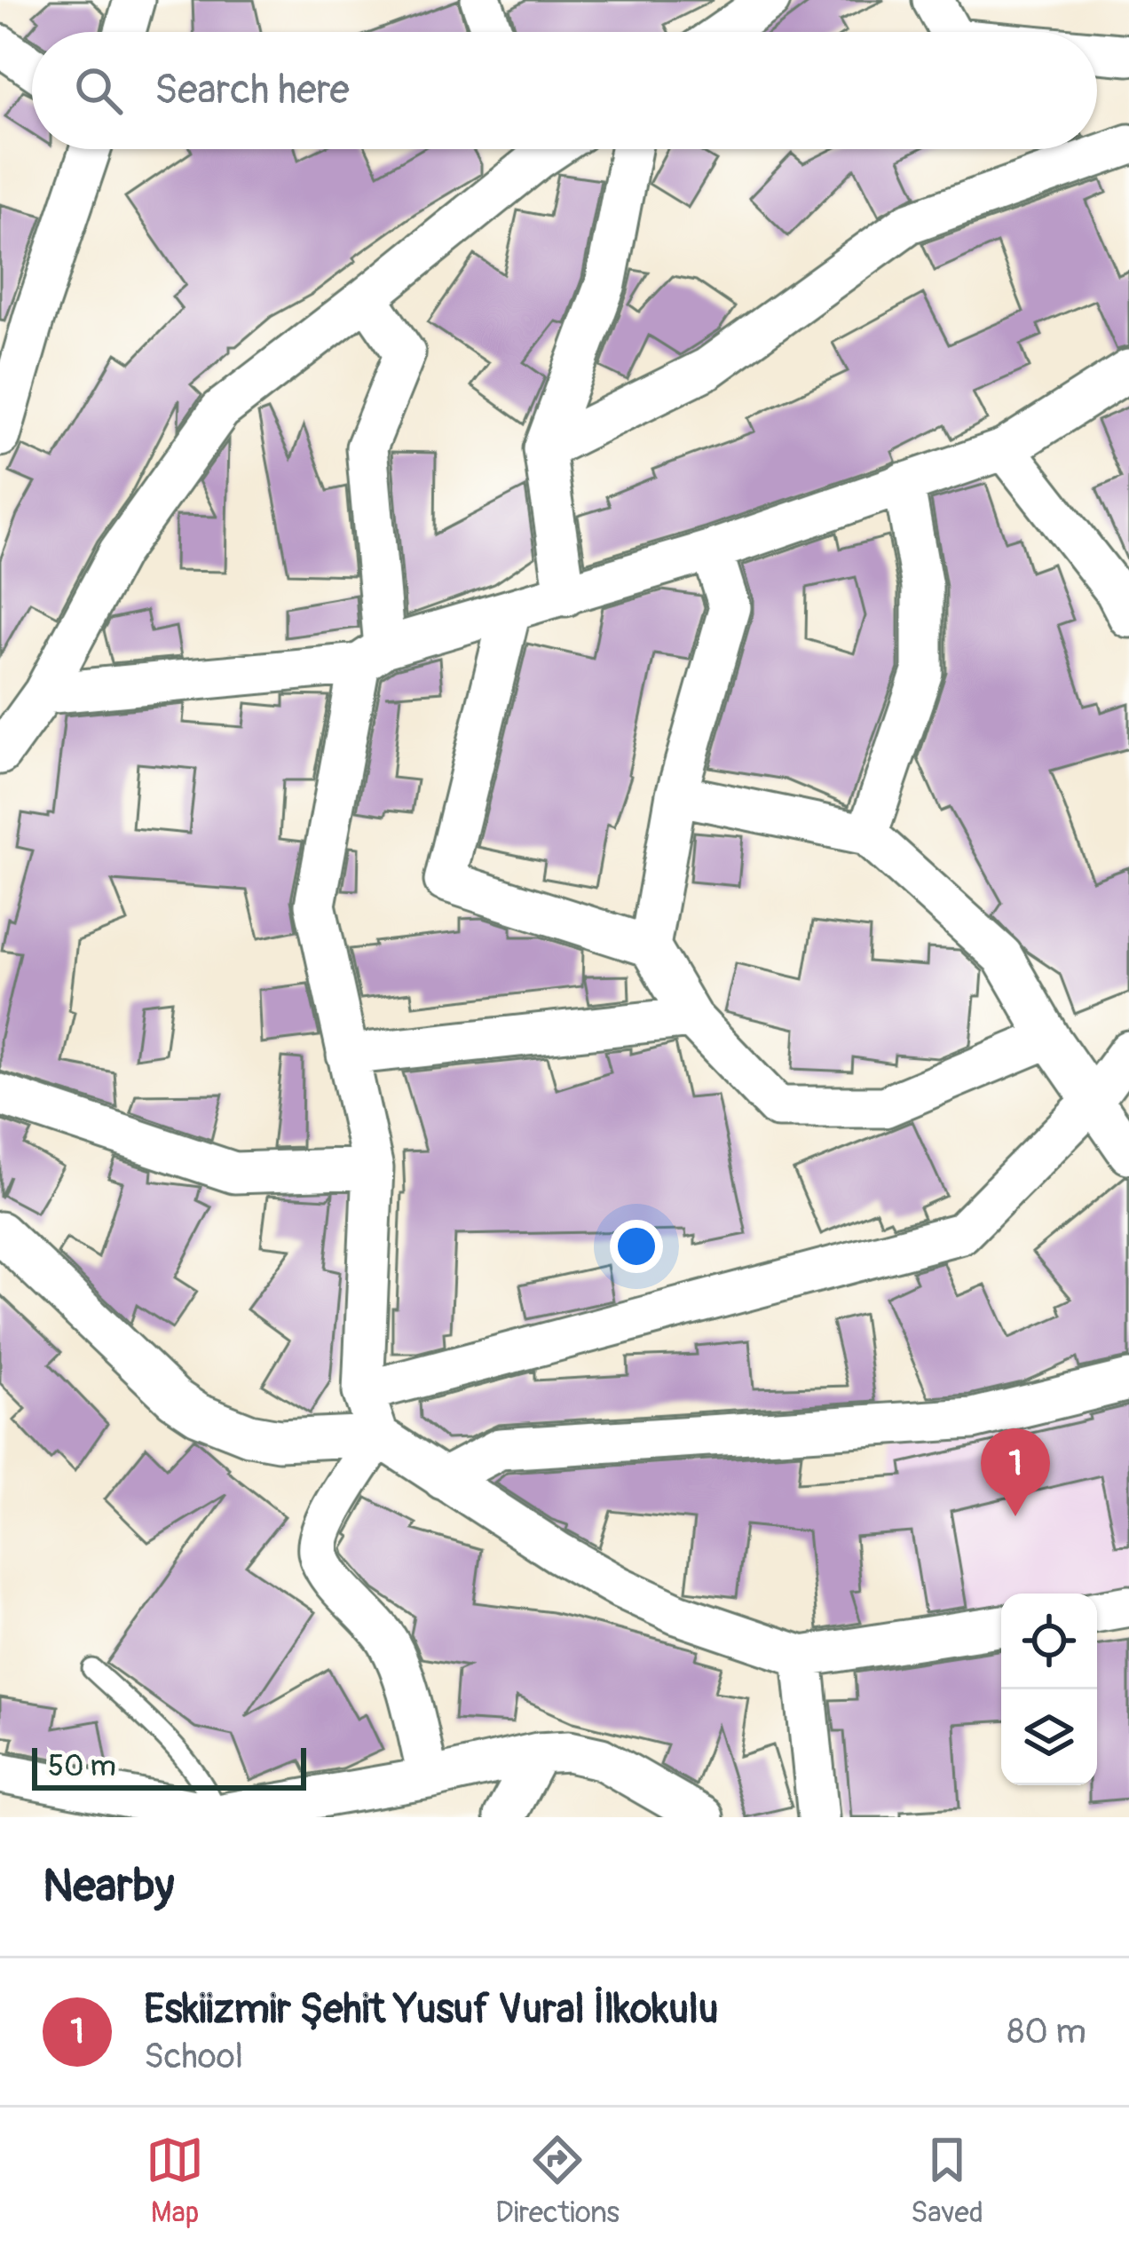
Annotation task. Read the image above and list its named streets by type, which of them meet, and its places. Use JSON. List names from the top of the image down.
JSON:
{
  "scale_bar": "50 m",
  "page": {
    "search": "Search here",
    "pins": "1",
    "scale": "50 m",
    "heading": "Nearby",
    "list": [
      {
        "mark": "1",
        "name": "Eskiizmir Şehit Yusuf Vural İlkokulu",
        "note": "School",
        "value": "80 m"
      }
    ],
    "nav": ["Map", "Directions", "Saved"]
  }
}
